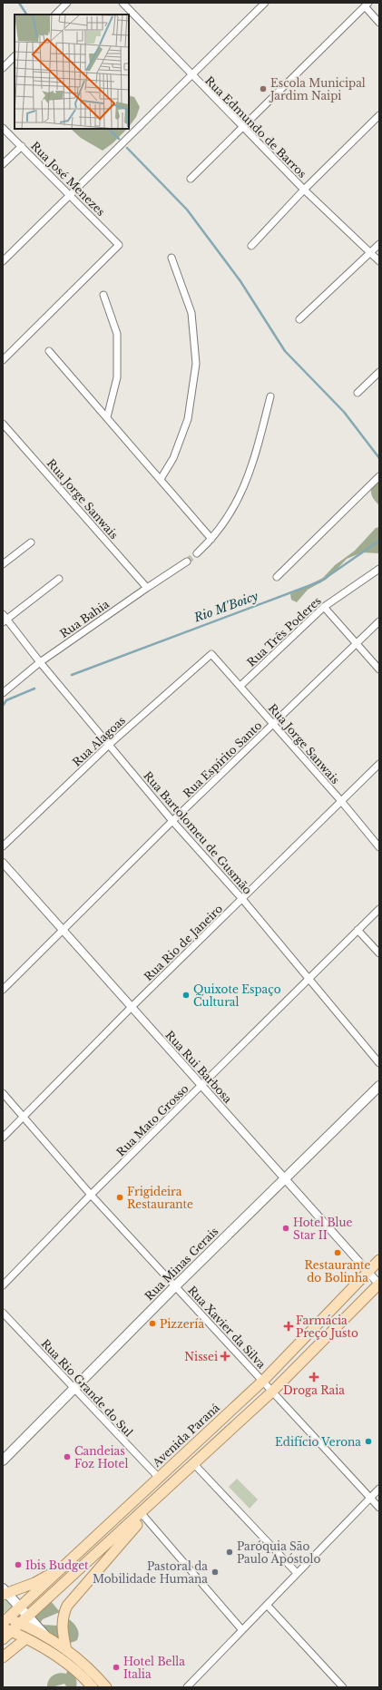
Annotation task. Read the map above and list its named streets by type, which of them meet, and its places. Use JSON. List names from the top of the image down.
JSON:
{
  "streets": {
    "main road": ["Rua Minas Gerais", "Avenida Paraná"],
    "street": [
      "Rua Edmundo de Barros",
      "Rua José Menezes",
      "Rua Jorge Sanwais",
      "Rua Bahia",
      "Rua Três Poderes",
      "Rua Alagoas",
      "Rua Espírito Santo",
      "Rua Bartolomeu de Gusmão",
      "Rua Rio de Janeiro",
      "Rua Rui Barbosa",
      "Rua Mato Grosso",
      "Rua Xavier da Silva",
      "Rua Rio Grande do Sul"
    ]
  },
  "crossings": [
    ["Rua Jorge Sanwais", "Rua Bahia"],
    ["Rua Jorge Sanwais", "Rua Três Poderes"],
    ["Rua Jorge Sanwais", "Rua Alagoas"],
    ["Rua Jorge Sanwais", "Rua Espírito Santo"],
    ["Rua Jorge Sanwais", "Rua Rio de Janeiro"],
    ["Rua Bahia", "Rua Bartolomeu de Gusmão"],
    ["Rua Alagoas", "Rua Bartolomeu de Gusmão"],
    ["Rua Espírito Santo", "Rua Bartolomeu de Gusmão"],
    ["Rua Espírito Santo", "Rua Rui Barbosa"],
    ["Rua Bartolomeu de Gusmão", "Rua Rio de Janeiro"],
    ["Rua Bartolomeu de Gusmão", "Rua Mato Grosso"],
    ["Rua Rio de Janeiro", "Rua Rui Barbosa"],
    ["Rua Rio de Janeiro", "Rua Xavier da Silva"],
    ["Rua Rui Barbosa", "Rua Mato Grosso"],
    ["Rua Rui Barbosa", "Rua Minas Gerais"],
    ["Rua Rui Barbosa", "Avenida Paraná"],
    ["Rua Mato Grosso", "Rua Xavier da Silva"],
    ["Rua Minas Gerais", "Rua Xavier da Silva"],
    ["Rua Minas Gerais", "Rua Rio Grande do Sul"],
    ["Rua Xavier da Silva", "Avenida Paraná"],
    ["Rua Rio Grande do Sul", "Avenida Paraná"]
  ],
  "water": ["Rio M'Boicy"],
  "places": {
    "other": [
      "Escola Municipal Jardim Naipi",
      "Quixote Espaço Cultural",
      "Frigideira Restaurante",
      "Hotel Blue Star II",
      "Restaurante do Bolinha",
      "Pizzería",
      "Edifício Verona",
      "Candeias Foz Hotel",
      "Paróquia São Paulo Apóstolo",
      "Ibis Budget",
      "Pastoral da Mobilidade Humana",
      "Hotel Bella Italia"
    ],
    "health": ["Farmácia Preço Justo", "Nissei", "Droga Raia"]
  }
}
